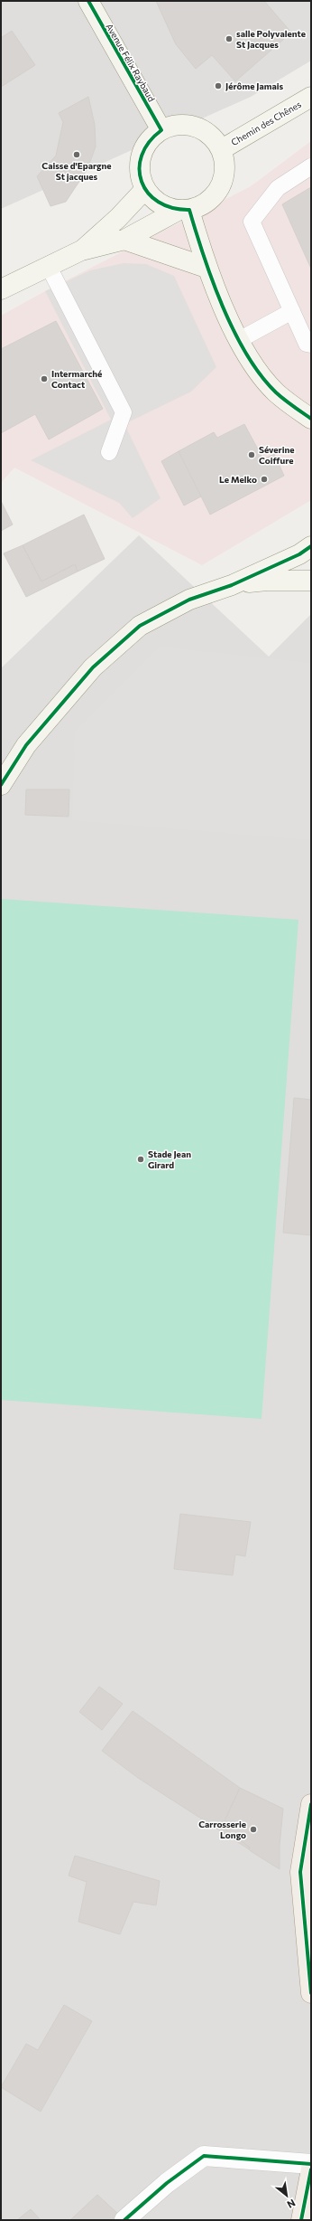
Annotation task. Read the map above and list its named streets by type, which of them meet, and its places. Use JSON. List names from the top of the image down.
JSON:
{
  "streets": {
    "main road": ["Avenue Félix Raybaud", "Chemin des Chênes"]
  },
  "crossings": [
    ["Avenue Félix Raybaud", "Chemin des Chênes"]
  ],
  "places": [
    "salle Polyvalente St Jacques",
    "Jérôme Jamais",
    "Caisse d'Epargne St jacques",
    "Intermarché Contact",
    "Séverine Coiffure",
    "Le Melko",
    "Stade Jean Girard",
    "Carrosserie Longo"
  ],
  "north": "bottom right"
}
